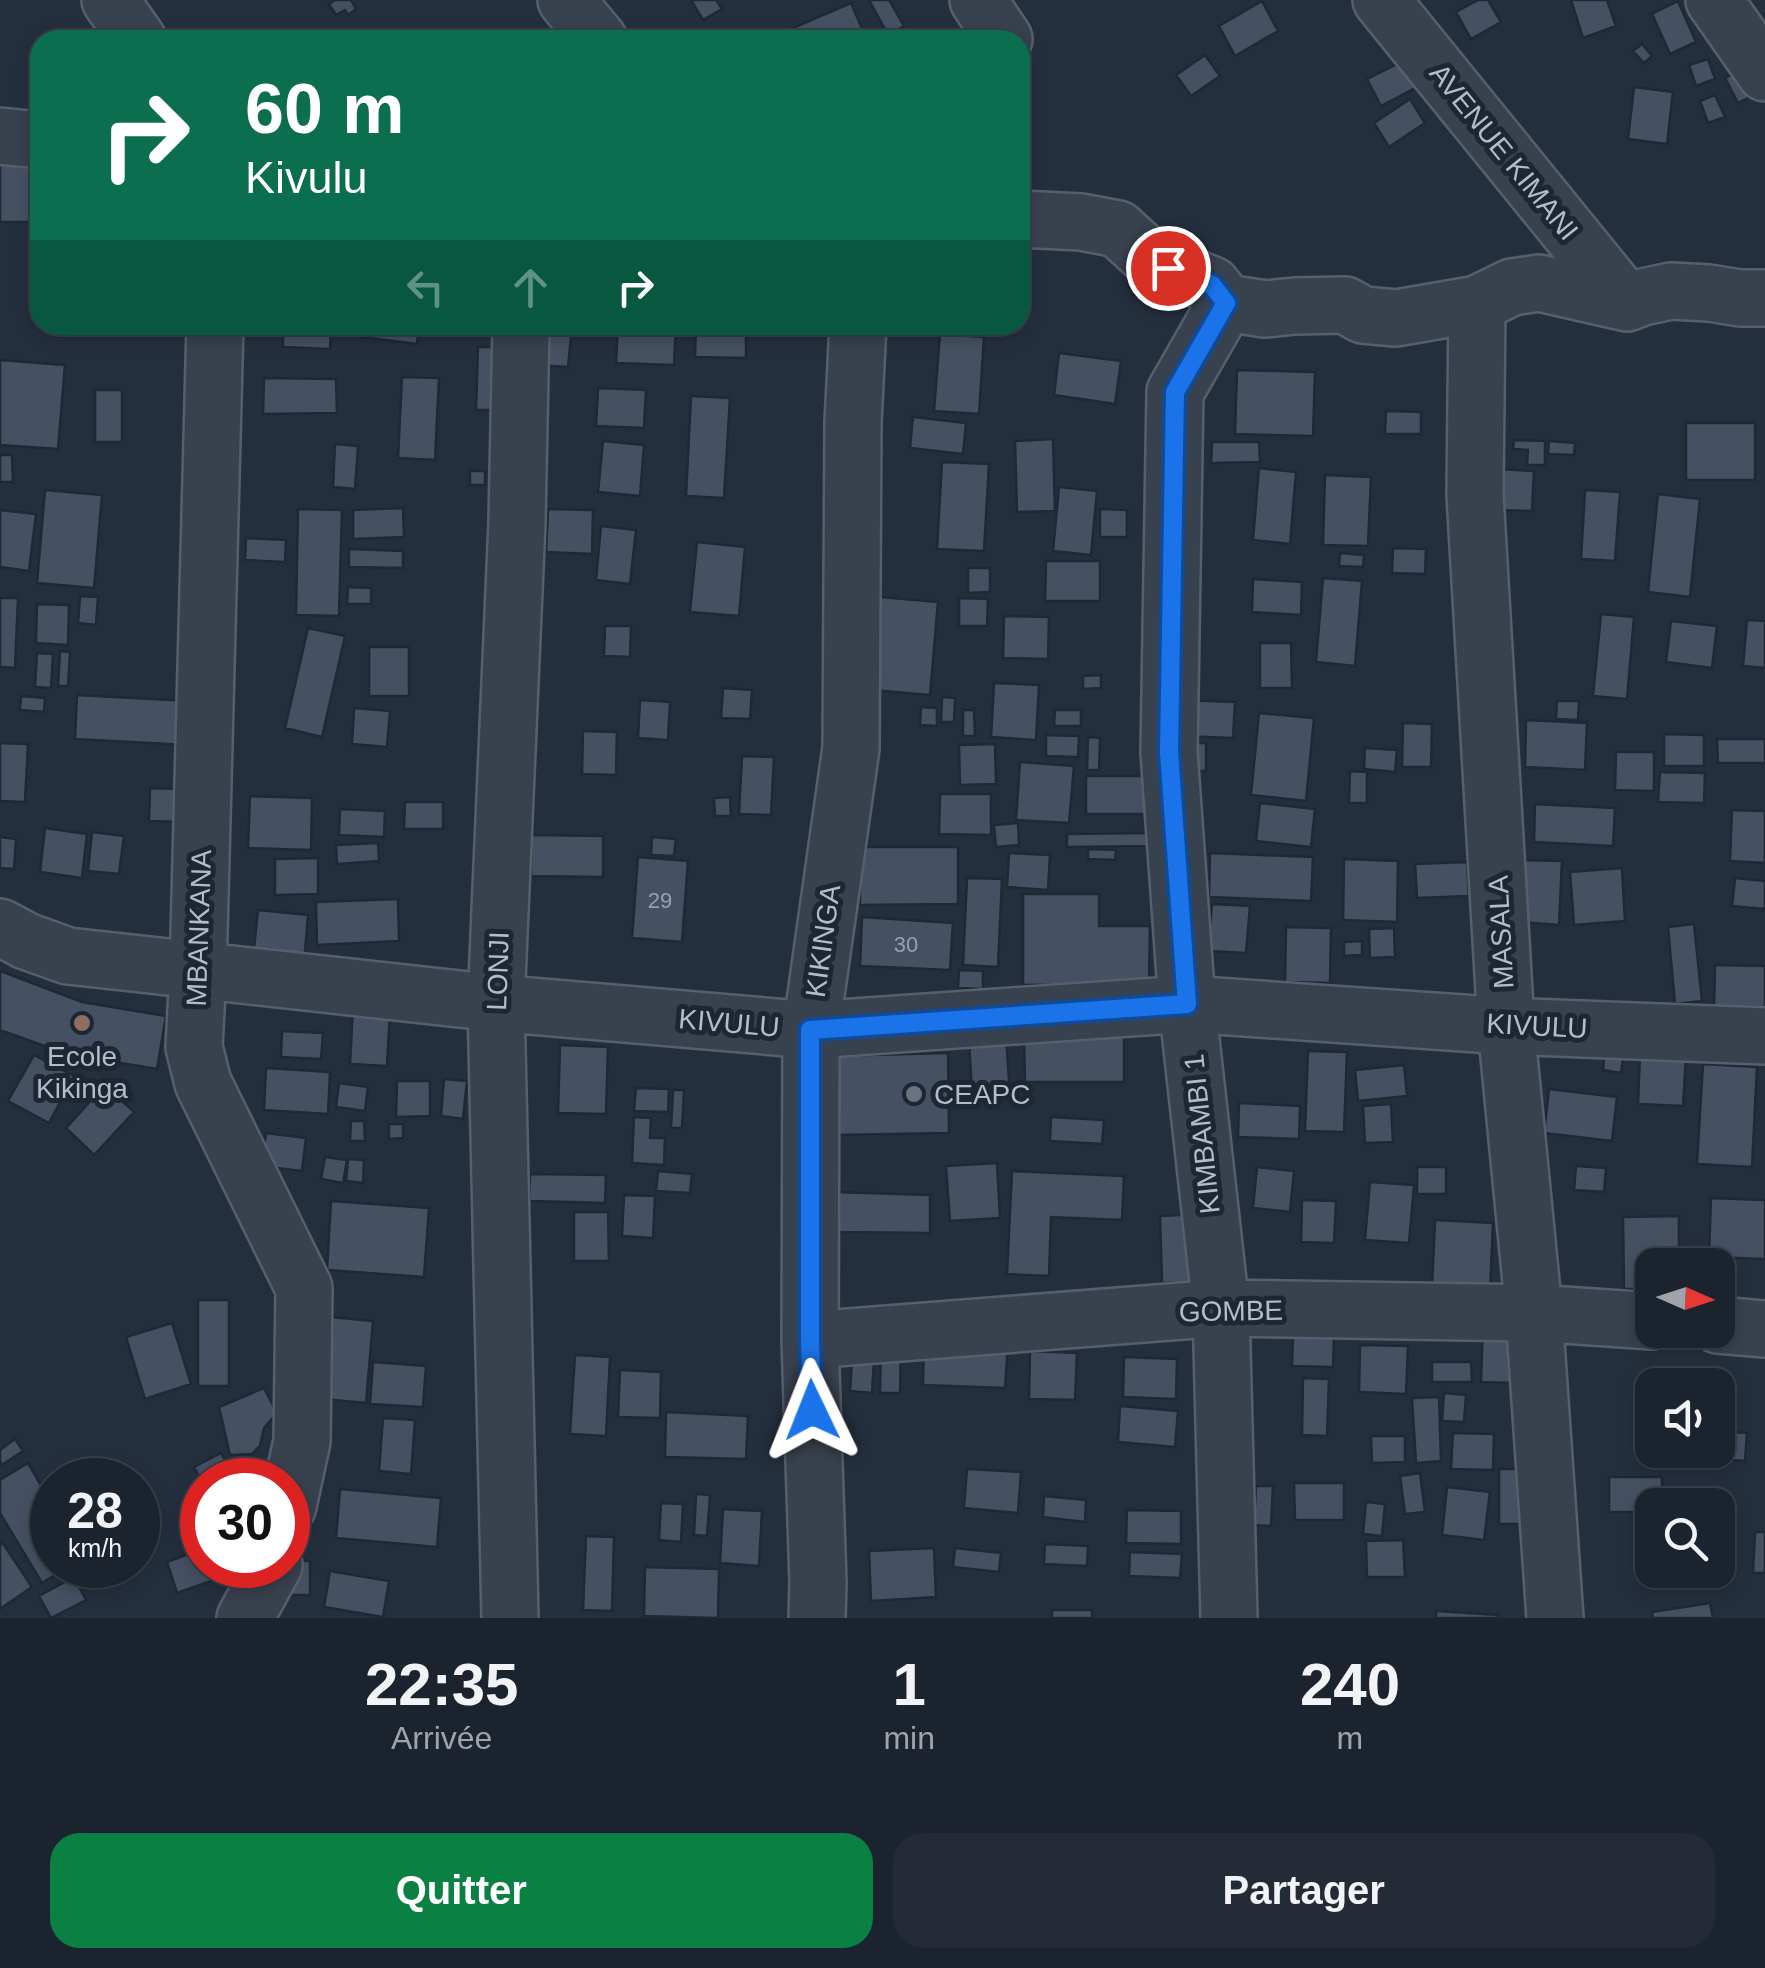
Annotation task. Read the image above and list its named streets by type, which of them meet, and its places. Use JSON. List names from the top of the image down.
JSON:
{
  "streets": {
    "street": [
      "AVENUE KIMANI",
      "MBANKANA",
      "MASALA",
      "KIKINGA",
      "LONJI",
      "KIVULU",
      "KIMBAMBI 1",
      "GOMBE"
    ]
  },
  "crossings": [
    ["MBANKANA", "KIVULU"],
    ["MASALA", "KIVULU"],
    ["MASALA", "GOMBE"],
    ["KIKINGA", "KIVULU"],
    ["KIKINGA", "GOMBE"],
    ["LONJI", "KIVULU"],
    ["KIVULU", "KIMBAMBI 1"],
    ["KIMBAMBI 1", "GOMBE"]
  ],
  "places": ["Ecole Kikinga", "CEAPC"],
  "house_numbers": ["29", "30"],
  "north": "right",
  "page": {
    "turn": ["60 m", "Kivulu"],
    "speed": "28 km/h",
    "limit": "30",
    "eta": [
      "22:35",
      "Arrivée",
      "1",
      "min",
      "240",
      "m"
    ],
    "buttons": ["Quitter", "Partager"]
  }
}
